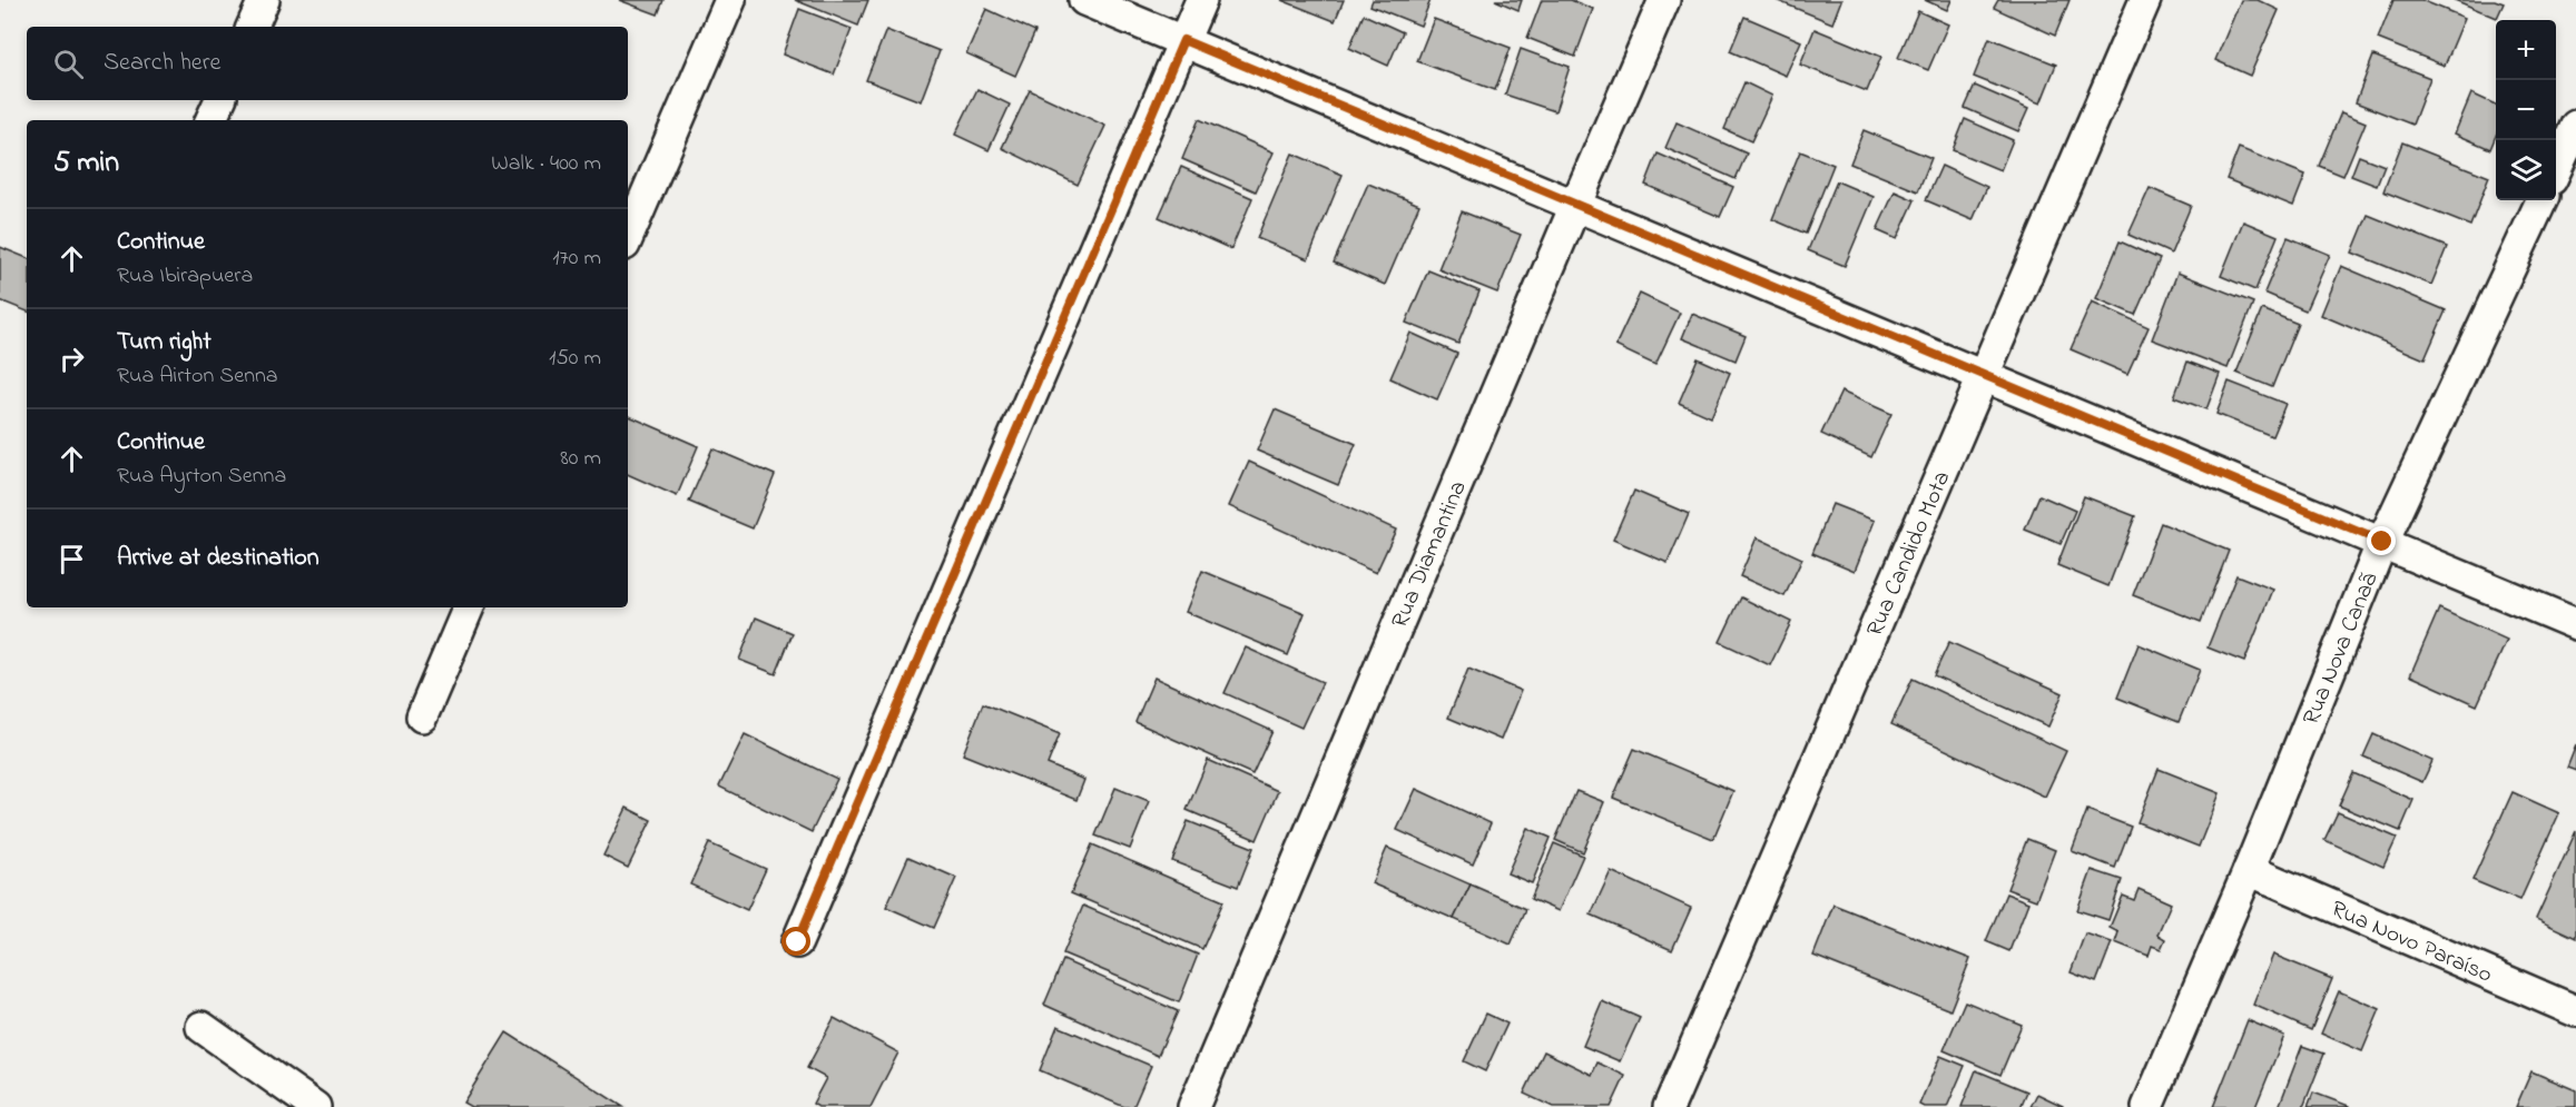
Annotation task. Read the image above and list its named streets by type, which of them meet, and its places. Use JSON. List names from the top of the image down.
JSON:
{
  "streets": {
    "street": [
      "Rua Diamantina",
      "Rua Candido Mota",
      "Rua Nova Canaã",
      "Rua Novo Paraíso"
    ]
  },
  "crossings": [
    ["Rua Nova Canaã", "Rua Novo Paraíso"]
  ],
  "page": {
    "map_buttons": ["+", "−"],
    "search": "Search here",
    "heading": ["5 min", "Walk · 400 m"],
    "list": [
      ["Continue", "Rua Ibirapuera", "170 m"],
      ["Turn right", "Rua Airton Senna", "150 m"],
      ["Continue", "Rua Ayrton Senna", "80 m"],
      "Arrive at destination"
    ]
  }
}
